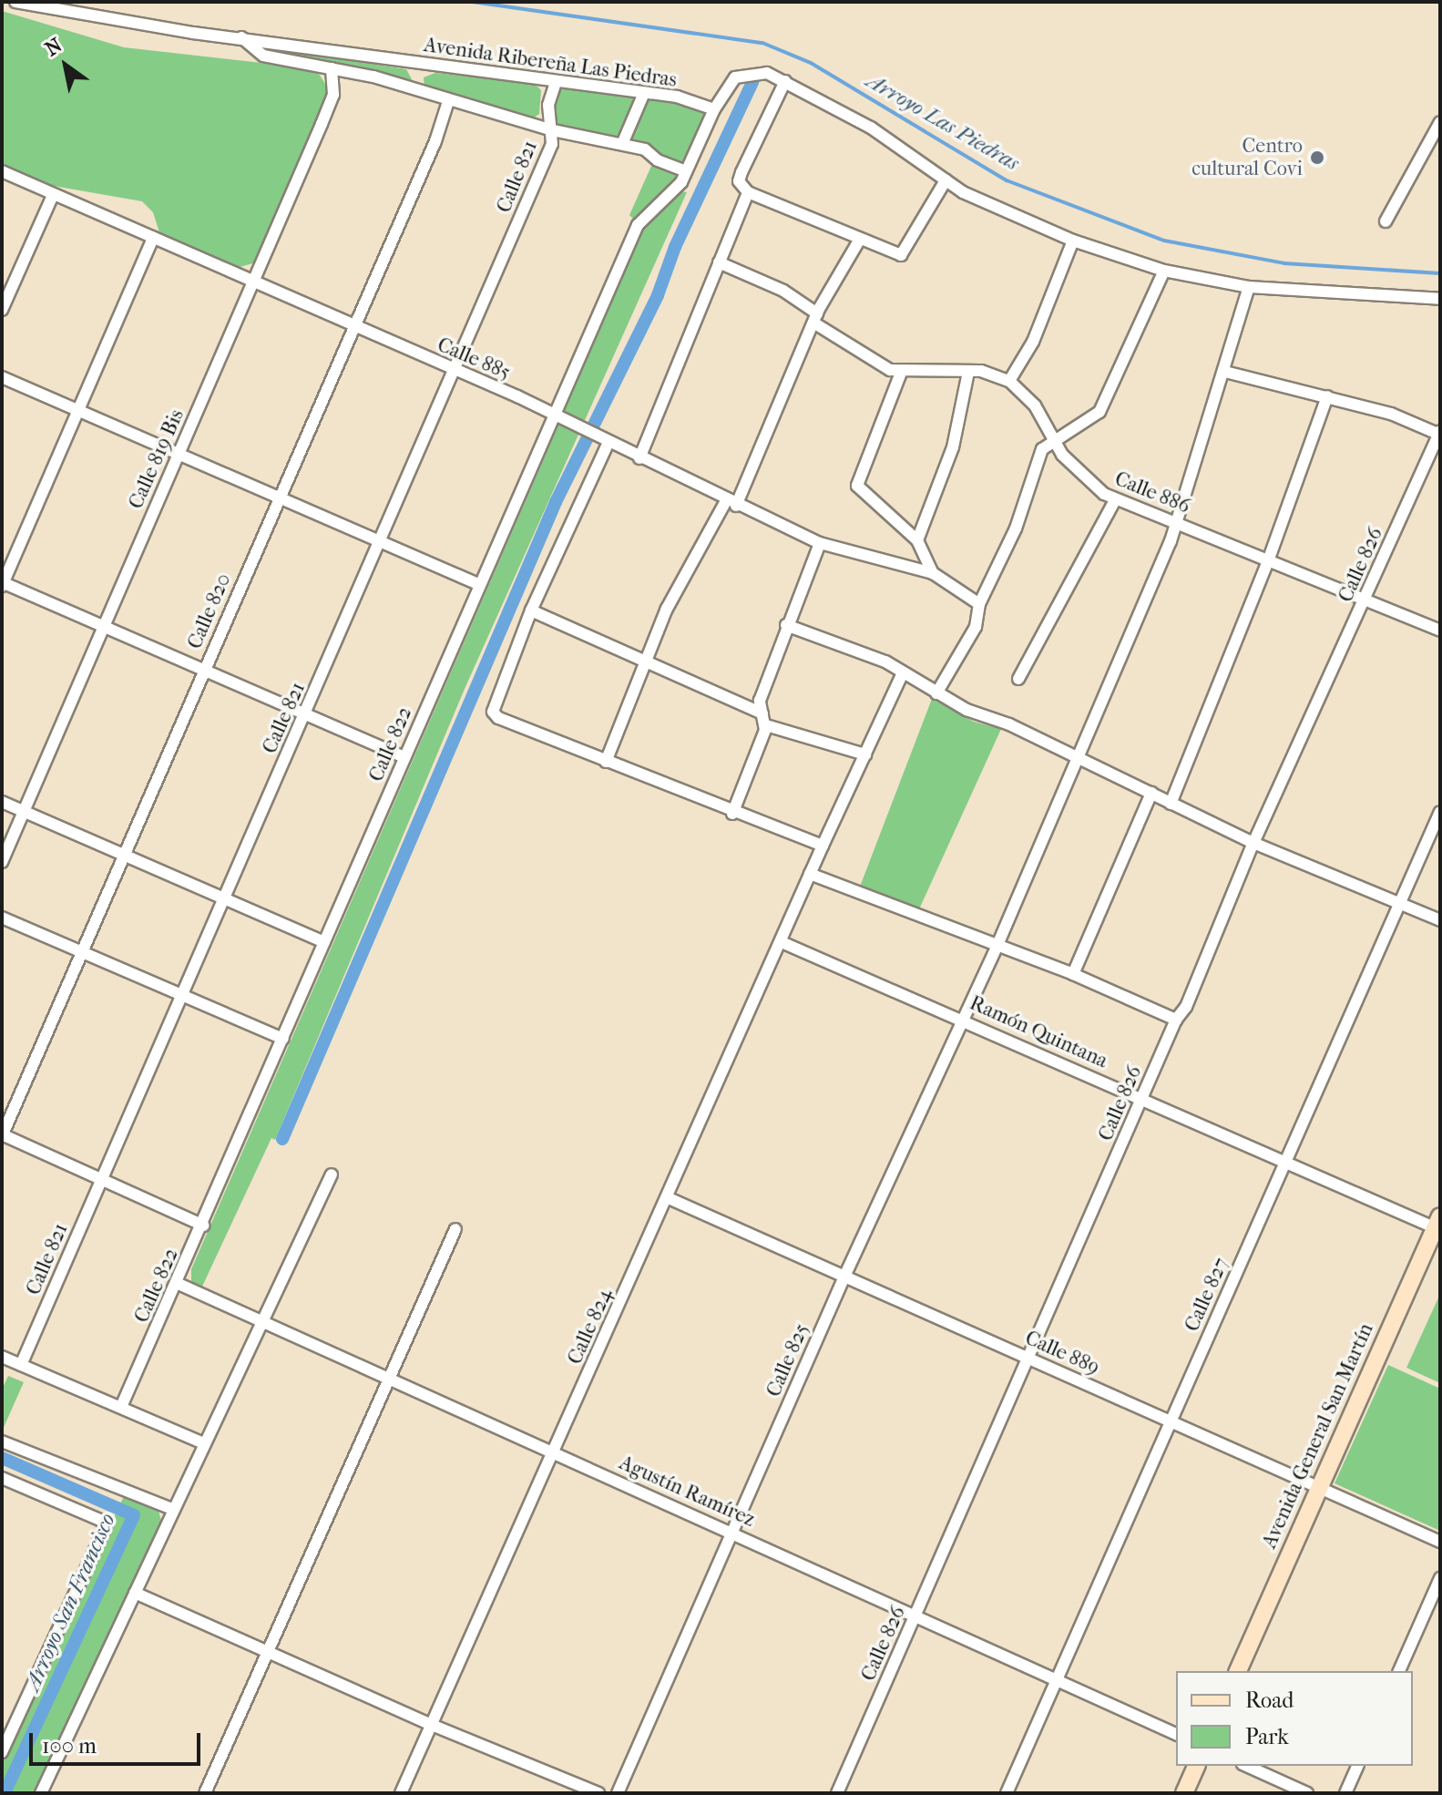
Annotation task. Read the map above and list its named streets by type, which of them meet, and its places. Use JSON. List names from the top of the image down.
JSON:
{
  "streets": {
    "main road": ["Avenida General San Martín"],
    "street": [
      "Avenida Ribereña Las Piedras",
      "Calle 821",
      "Calle 885",
      "Calle 819 Bis",
      "Calle 886",
      "Calle 826",
      "Calle 820",
      "Calle 822",
      "Ramón Quintana",
      "Calle 827",
      "Calle 824",
      "Calle 889",
      "Calle 825",
      "Agustín Ramírez"
    ]
  },
  "crossings": [
    ["Avenida Ribereña Las Piedras", "Calle 821"],
    ["Avenida Ribereña Las Piedras", "Calle 819 Bis"],
    ["Avenida Ribereña Las Piedras", "Calle 820"],
    ["Avenida Ribereña Las Piedras", "Calle 822"],
    ["Calle 821", "Calle 885"],
    ["Calle 885", "Calle 819 Bis"],
    ["Calle 885", "Calle 820"],
    ["Calle 885", "Calle 822"],
    ["Calle 886", "Calle 826"],
    ["Calle 886", "Calle 825"],
    ["Calle 826", "Ramón Quintana"],
    ["Calle 826", "Calle 889"],
    ["Calle 826", "Agustín Ramírez"],
    ["Calle 822", "Agustín Ramírez"],
    ["Ramón Quintana", "Calle 827"],
    ["Ramón Quintana", "Calle 824"],
    ["Ramón Quintana", "Calle 825"],
    ["Ramón Quintana", "Avenida General San Martín"],
    ["Calle 827", "Calle 889"],
    ["Calle 827", "Agustín Ramírez"],
    ["Calle 824", "Calle 889"],
    ["Calle 824", "Agustín Ramírez"],
    ["Calle 889", "Calle 825"],
    ["Calle 889", "Avenida General San Martín"],
    ["Calle 825", "Agustín Ramírez"]
  ],
  "water": ["Arroyo Las Piedras", "Arroyo San Francisco"],
  "places": ["Centro cultural Covi"],
  "legend": ["Road", "Park"],
  "scale_bar": "100 m",
  "north": "top left"
}
